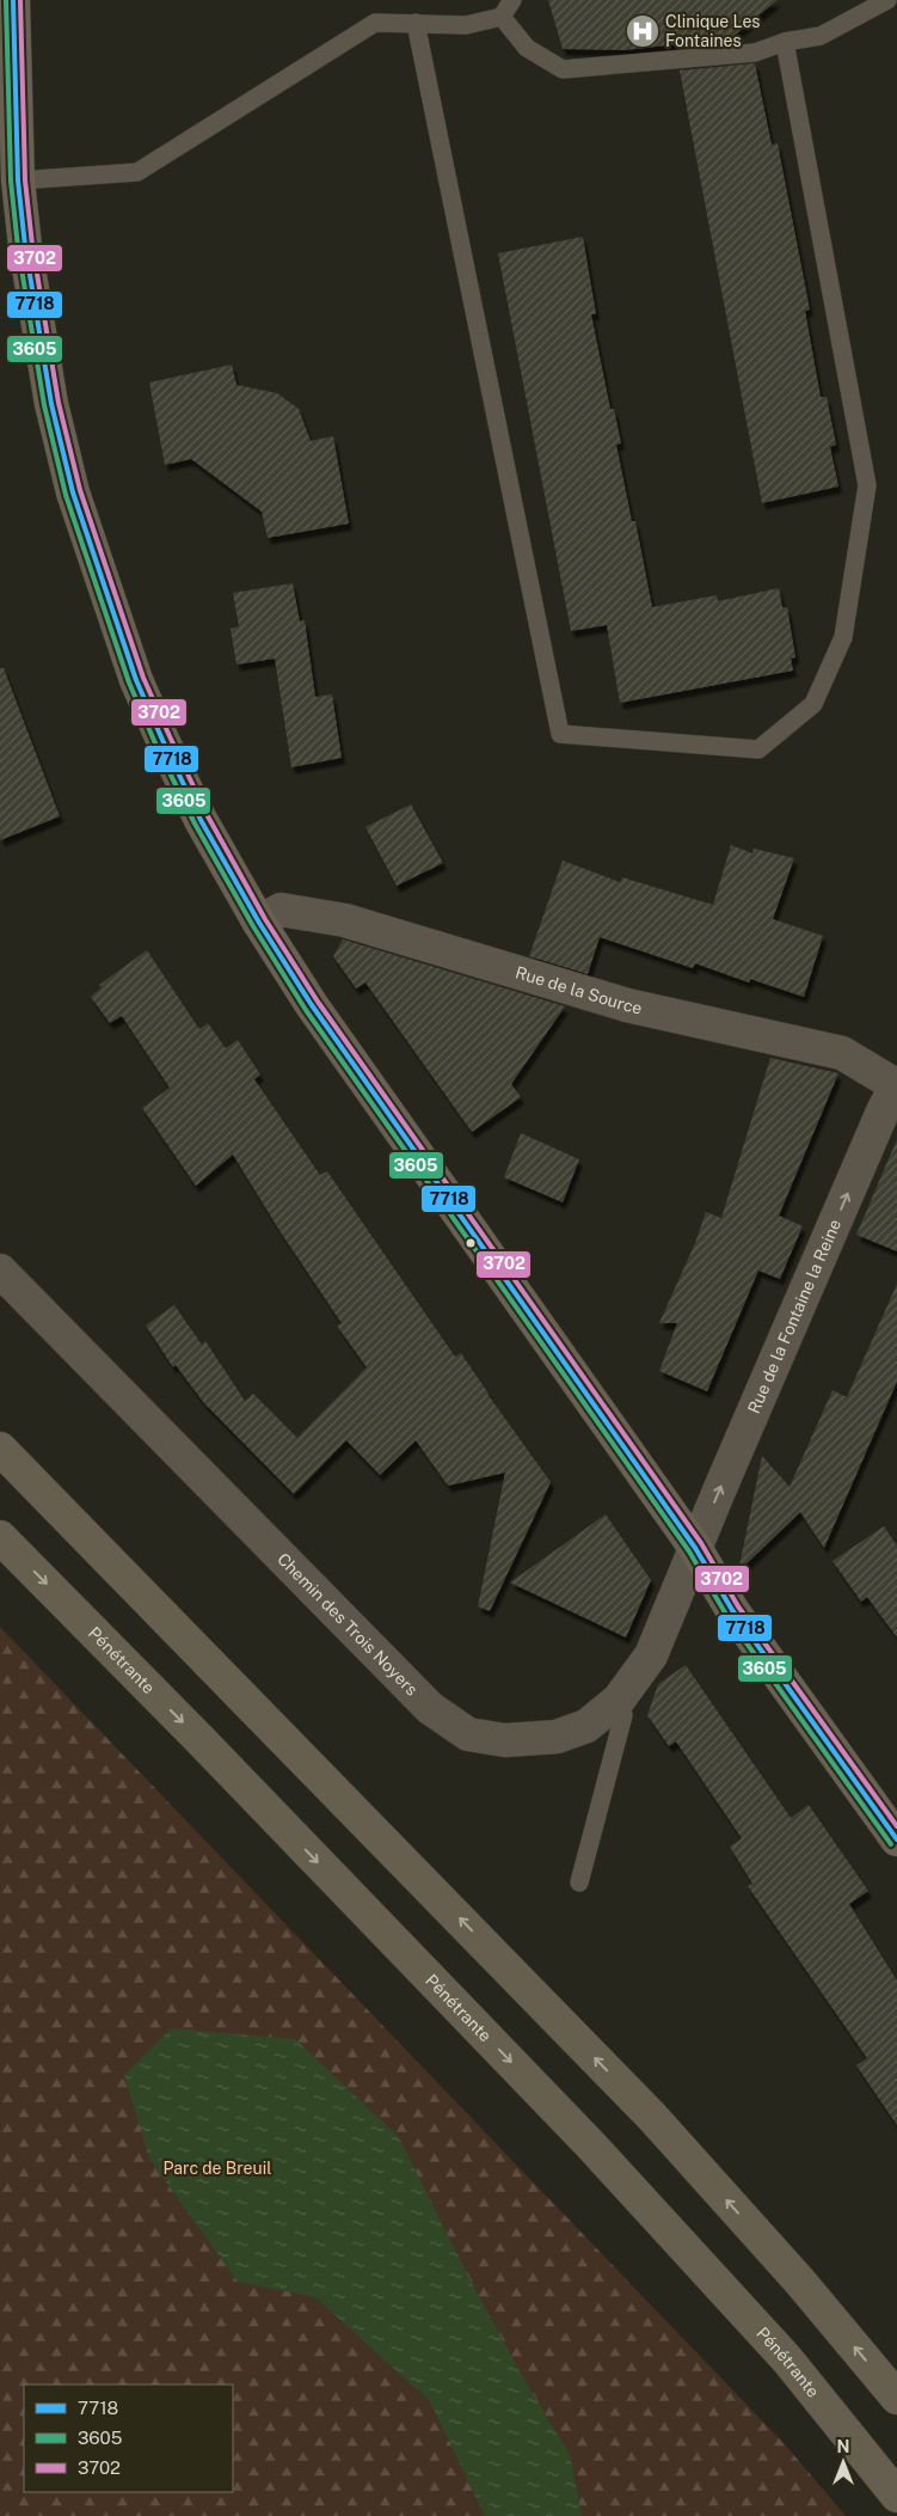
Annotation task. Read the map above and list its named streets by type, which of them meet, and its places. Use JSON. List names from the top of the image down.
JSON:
{
  "streets": {
    "main road": ["Pénétrante"],
    "street": ["Rue de la Source", "Rue de la Fontaine la Reine", "Chemin des Trois Noyers"]
  },
  "crossings": [
    ["Rue de la Source", "Rue de la Fontaine la Reine"],
    ["Rue de la Fontaine la Reine", "Chemin des Trois Noyers"]
  ],
  "one_way": ["Rue de la Fontaine la Reine"],
  "parks": ["Parc de Breuil"],
  "places": {
    "hospital": ["Clinique Les Fontaines"]
  },
  "lines": ["transit line 7718", "transit line 3605", "transit line 3702"],
  "legend": ["7718", "3605", "3702"],
  "north": "top"
}
